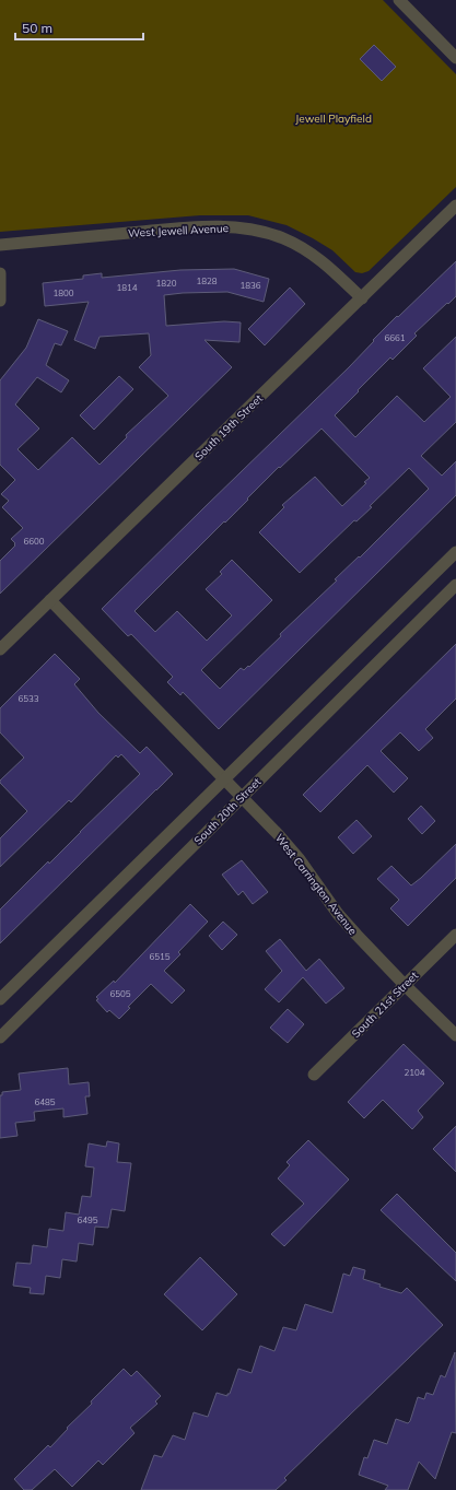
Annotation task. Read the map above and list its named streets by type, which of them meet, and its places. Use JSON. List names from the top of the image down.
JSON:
{
  "streets": {
    "street": [
      "West Jewell Avenue",
      "South 19th Street",
      "South 20th Street",
      "West Carrington Avenue",
      "South 21st Street"
    ]
  },
  "crossings": [
    ["West Jewell Avenue", "South 19th Street"],
    ["South 19th Street", "West Carrington Avenue"],
    ["South 20th Street", "West Carrington Avenue"],
    ["West Carrington Avenue", "South 21st Street"]
  ],
  "parks": ["Jewell Playfield"],
  "house_numbers": [
    "1828",
    "1820",
    "1836",
    "1814",
    "1800",
    "6661",
    "6600",
    "6533",
    "6515",
    "6505",
    "2104",
    "6485",
    "6495"
  ],
  "scale_bar": "50 m"
}
